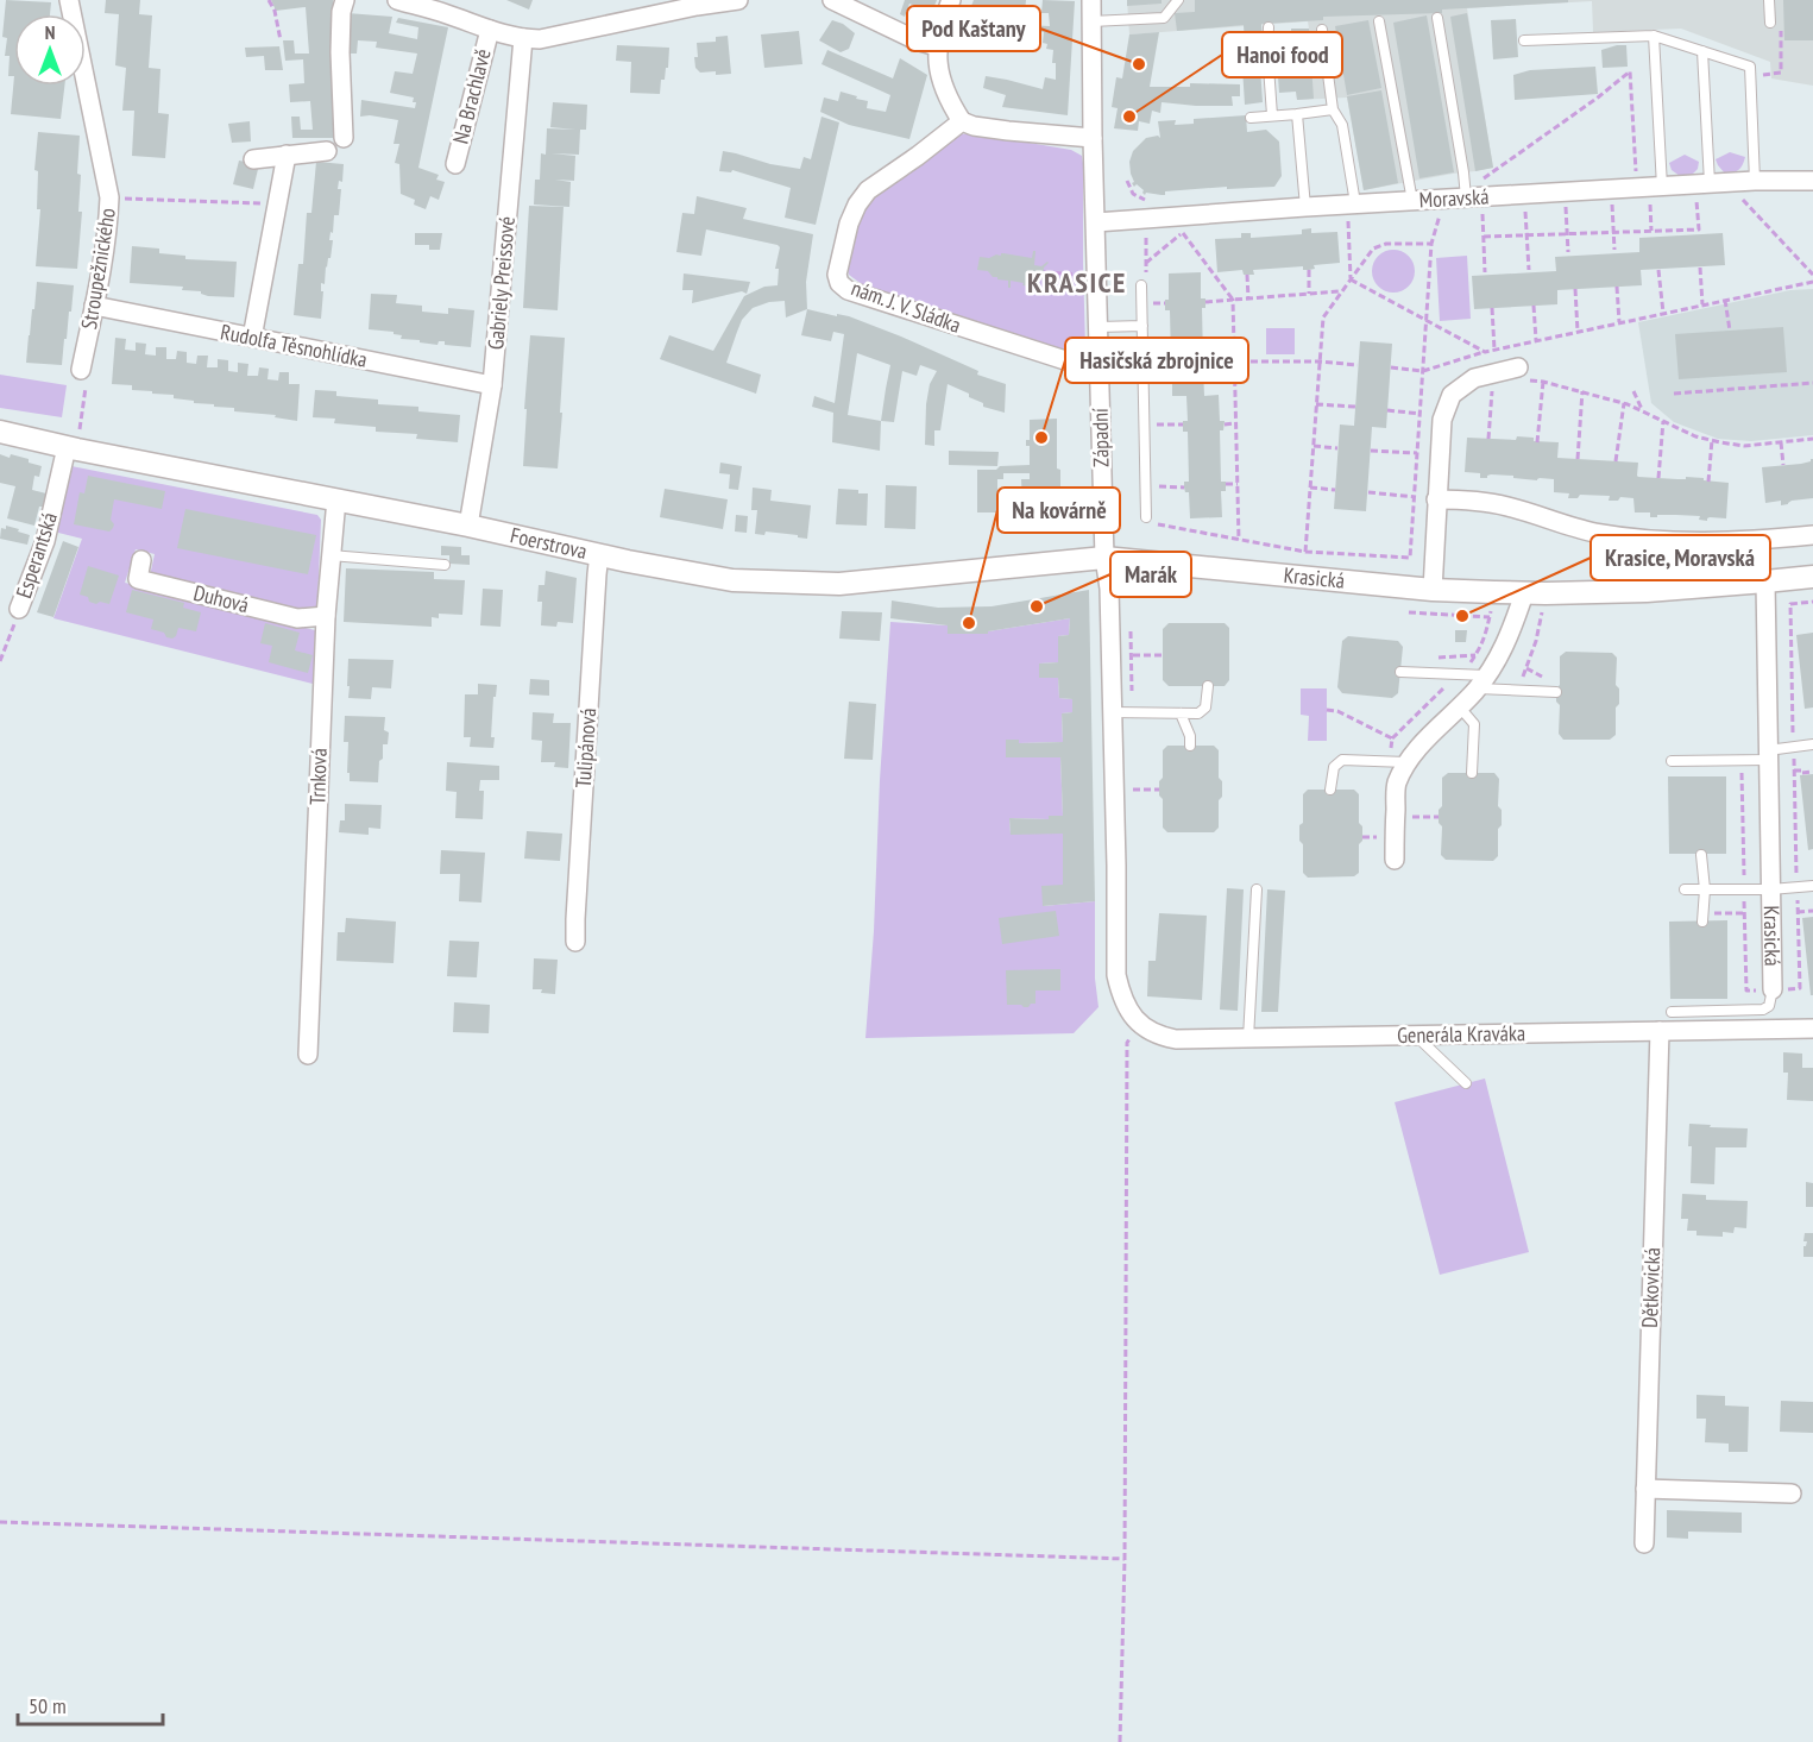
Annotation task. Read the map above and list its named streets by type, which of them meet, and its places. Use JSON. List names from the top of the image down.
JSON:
{
  "streets": {
    "street": [
      "Na Brachlavě",
      "Moravská",
      "Stroupežnického",
      "Gabriely Preissové",
      "nám. J. V. Sládka",
      "Rudolfa Těsnohlídka",
      "Západní",
      "Foerstrova",
      "Esperantská",
      "Krasická",
      "Duhová",
      "Tulipánová",
      "Trnková",
      "Generála Kraváka",
      "Dětkovická"
    ]
  },
  "crossings": [
    ["Na Brachlavě", "Gabriely Preissové"],
    ["Moravská", "Západní"],
    ["Stroupežnického", "Rudolfa Těsnohlídka"],
    ["Gabriely Preissové", "Rudolfa Těsnohlídka"],
    ["Gabriely Preissové", "Foerstrova"],
    ["nám. J. V. Sládka", "Západní"],
    ["Západní", "Foerstrova"],
    ["Západní", "Krasická"],
    ["Západní", "Generála Kraváka"],
    ["Foerstrova", "Esperantská"],
    ["Foerstrova", "Krasická"],
    ["Foerstrova", "Tulipánová"],
    ["Foerstrova", "Trnková"],
    ["Duhová", "Trnková"],
    ["Generála Kraváka", "Dětkovická"]
  ],
  "districts": ["KRASICE"],
  "places": [
    "Pod Kaštany",
    "Hanoi food",
    "Hasičská zbrojnice",
    "Marák",
    "Krasice, Moravská",
    "Na kovárně"
  ],
  "scale_bar": "50 m",
  "north": "top"
}
